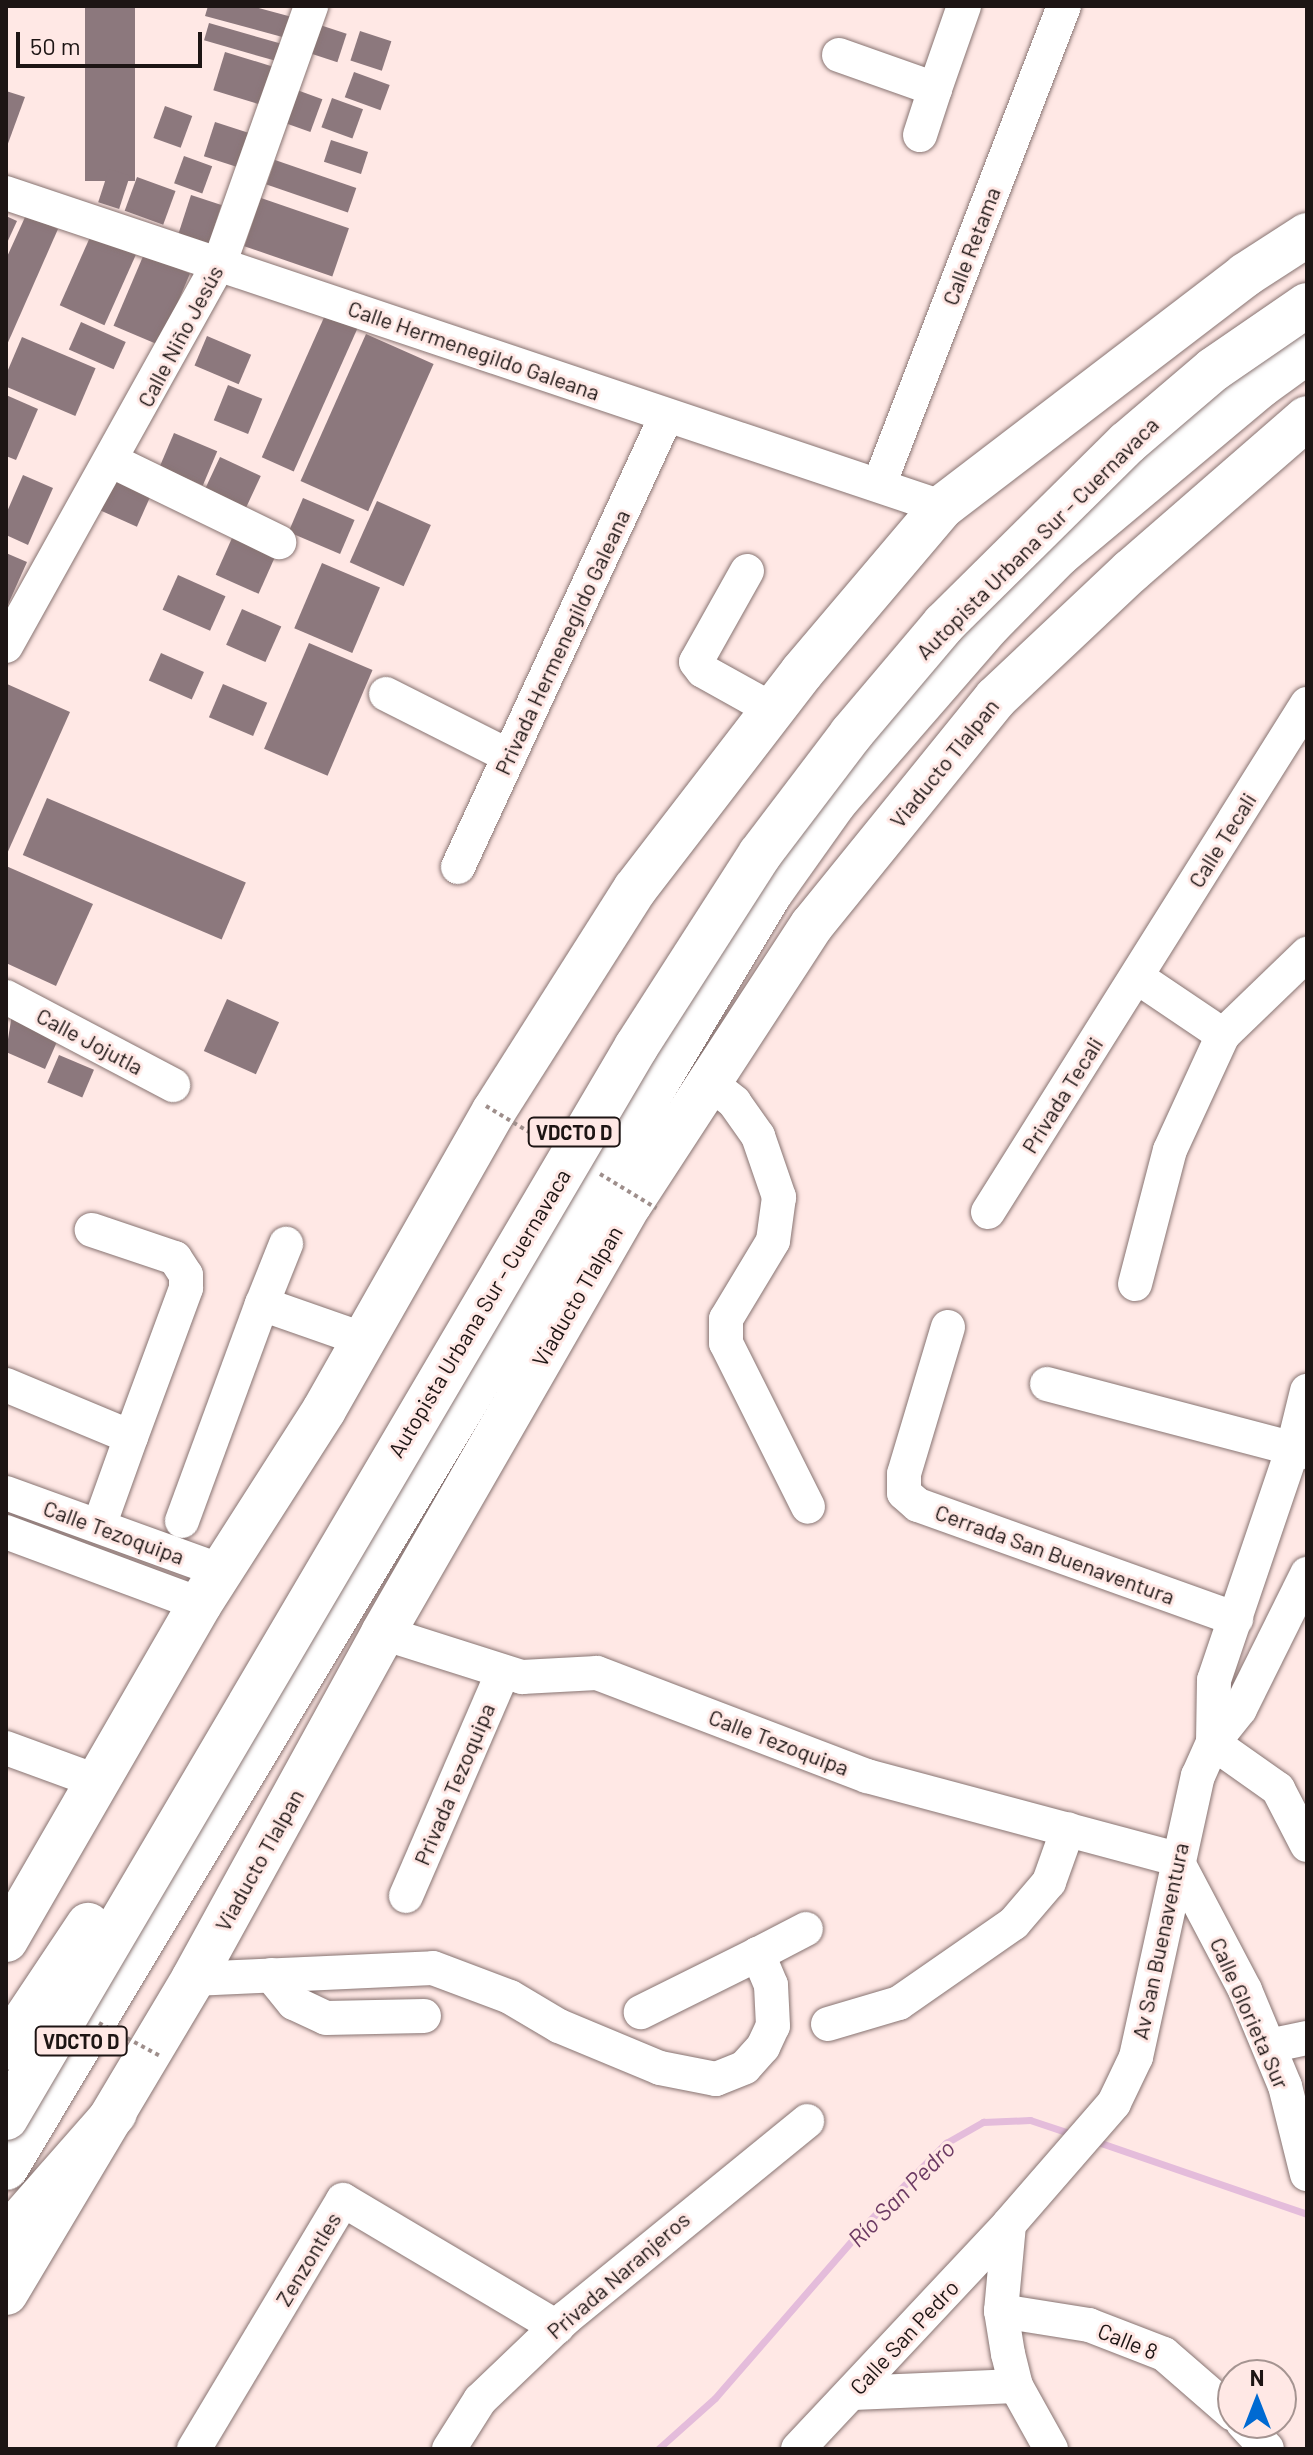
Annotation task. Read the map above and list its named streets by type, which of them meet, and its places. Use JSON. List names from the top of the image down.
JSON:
{
  "streets": {
    "main road": ["Autopista Urbana Sur - Cuernavaca", "Viaducto Tlalpan", "VDCTO D"],
    "street": [
      "Calle Retama",
      "Calle Niño Jesús",
      "Calle Hermenegildo Galeana",
      "Privada Hermenegildo Galeana",
      "Calle Tecali",
      "Calle Jojutla",
      "Privada Tecali",
      "Calle Tezoquipa",
      "Cerrada San Buenaventura",
      "Privada Tezoquipa",
      "Av San Buenaventura",
      "Calle Glorieta Sur",
      "Zenzontles",
      "Privada Naranjeros",
      "Calle San Pedro",
      "Calle 8"
    ]
  },
  "crossings": [
    ["Calle Retama", "Calle Hermenegildo Galeana"],
    ["Calle Niño Jesús", "Calle Hermenegildo Galeana"],
    ["Calle Hermenegildo Galeana", "Privada Hermenegildo Galeana"],
    ["Autopista Urbana Sur - Cuernavaca", "VDCTO D"],
    ["Viaducto Tlalpan", "Calle Tezoquipa"],
    ["Calle Tecali", "Privada Tecali"],
    ["Calle Tezoquipa", "Privada Tezoquipa"],
    ["Calle Tezoquipa", "Av San Buenaventura"],
    ["Calle Tezoquipa", "Calle Glorieta Sur"],
    ["Av San Buenaventura", "Calle Glorieta Sur"],
    ["Av San Buenaventura", "Calle San Pedro"],
    ["Zenzontles", "Privada Naranjeros"]
  ],
  "water": ["Río San Pedro"],
  "scale_bar": "50 m",
  "north": "top"
}
